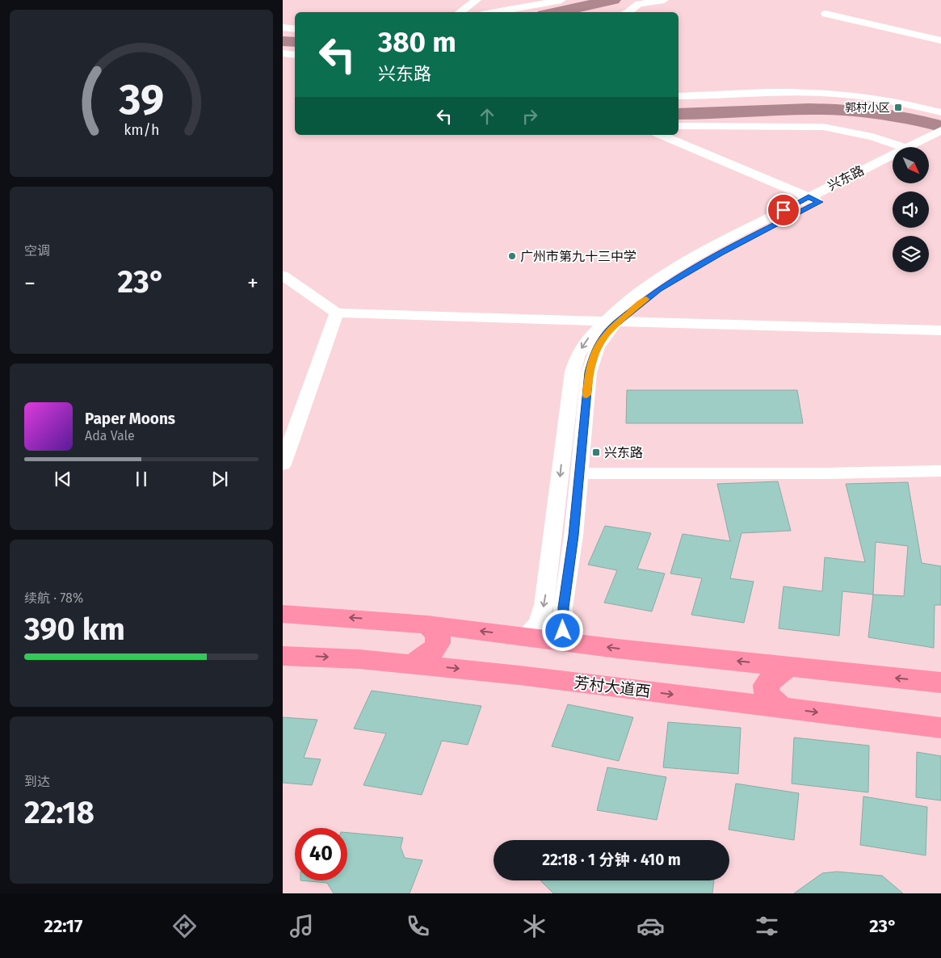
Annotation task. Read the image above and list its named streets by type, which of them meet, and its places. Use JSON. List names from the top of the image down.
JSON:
{
  "streets": {
    "highway": ["芳村大道西"],
    "street": ["兴东路"]
  },
  "places": {
    "transit": ["郭村小区", "兴东路"],
    "other": ["广州市第九十三中学"]
  },
  "north": "bottom right",
  "page": {
    "turn": ["380 m", "兴东路"],
    "tile": [
      "空调",
      ["续航 · 78%", "390 km"],
      ["到达", "22:18"]
    ],
    "heat": ["−", "23°", "+"],
    "song": ["Paper Moons", "Ada Vale"],
    "limit": "40",
    "trip": "22:18 · 1 分钟 · 410 m",
    "tabs": ["22:17", "23°"],
    "gauge": ["39", "km/h"]
  }
}
